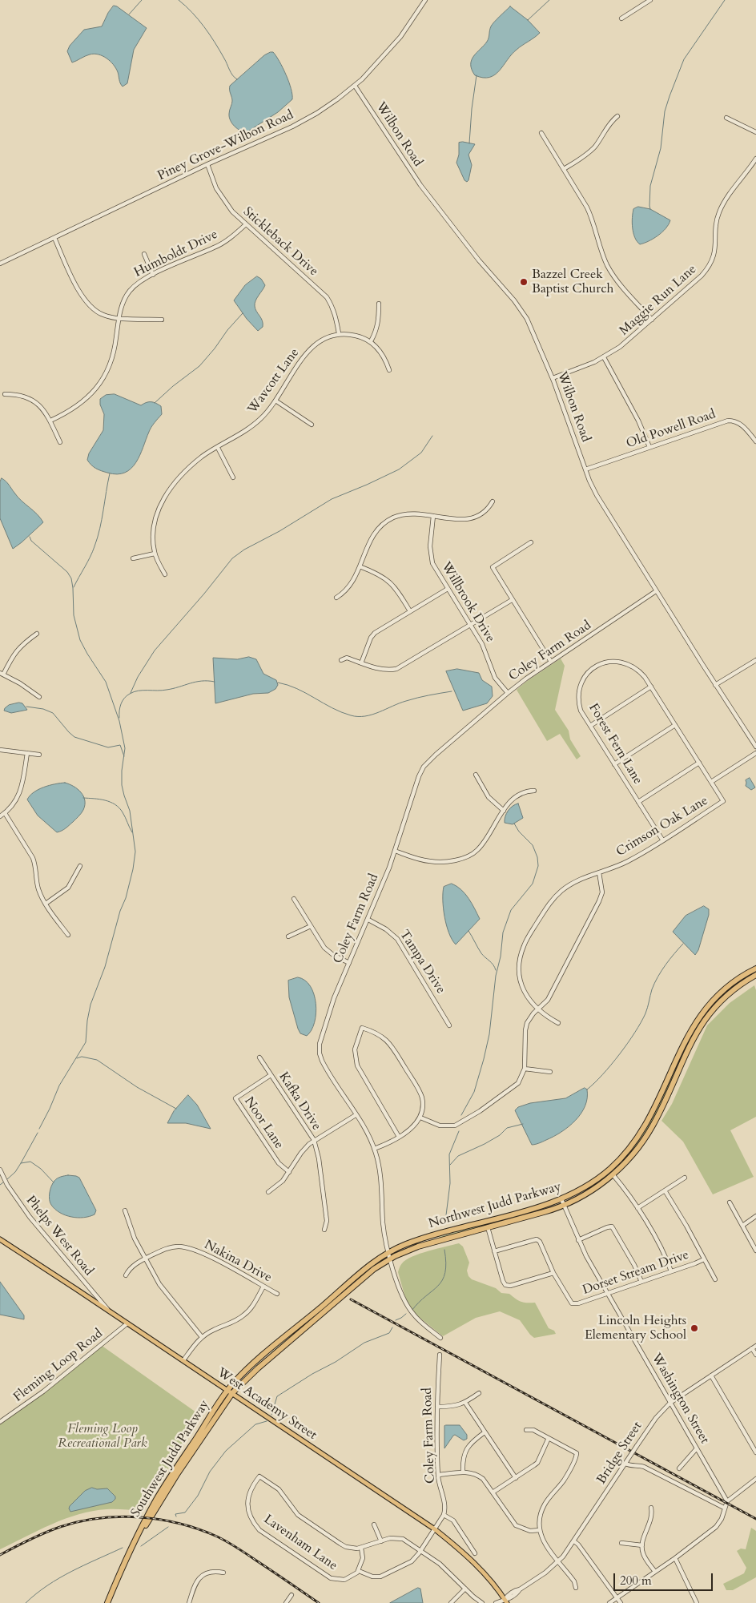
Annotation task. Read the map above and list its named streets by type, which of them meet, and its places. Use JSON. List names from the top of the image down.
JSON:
{
  "streets": {
    "highway": ["Northwest Judd Parkway", "Southwest Judd Parkway"],
    "main road": ["West Academy Street"],
    "street": [
      "Wilbon Road",
      "Piney Grove-Wilbon Road",
      "Stickleback Drive",
      "Humboldt Drive",
      "Maggie Run Lane",
      "Wavcott Lane",
      "Old Powell Road",
      "Willbrook Drive",
      "Coley Farm Road",
      "Forest Fern Lane",
      "Crimson Oak Lane",
      "Tampa Drive",
      "Kafka Drive",
      "Noor Lane",
      "Phelps West Road",
      "Nakina Drive",
      "Dorset Stream Drive",
      "Fleming Loop Road",
      "Washington Street",
      "Bridge Street",
      "Lavenham Lane"
    ]
  },
  "crossings": [
    ["Wilbon Road", "Piney Grove-Wilbon Road"],
    ["Wilbon Road", "Maggie Run Lane"],
    ["Wilbon Road", "Old Powell Road"],
    ["Wilbon Road", "Coley Farm Road"],
    ["Piney Grove-Wilbon Road", "Stickleback Drive"],
    ["Stickleback Drive", "Humboldt Drive"],
    ["Stickleback Drive", "Wavcott Lane"],
    ["Willbrook Drive", "Coley Farm Road"],
    ["Coley Farm Road", "Tampa Drive"],
    ["Coley Farm Road", "Northwest Judd Parkway"],
    ["Forest Fern Lane", "Crimson Oak Lane"],
    ["Kafka Drive", "Noor Lane"],
    ["Northwest Judd Parkway", "Washington Street"],
    ["Northwest Judd Parkway", "West Academy Street"],
    ["Northwest Judd Parkway", "Southwest Judd Parkway"],
    ["Phelps West Road", "West Academy Street"],
    ["Dorset Stream Drive", "Washington Street"],
    ["Fleming Loop Road", "West Academy Street"],
    ["Washington Street", "Bridge Street"],
    ["West Academy Street", "Bridge Street"],
    ["West Academy Street", "Southwest Judd Parkway"]
  ],
  "parks": ["Fleming Loop Recreational Park"],
  "places": ["Bazzel Creek Baptist Church", "Lincoln Heights Elementary School"],
  "scale_bar": "200 m"
}
